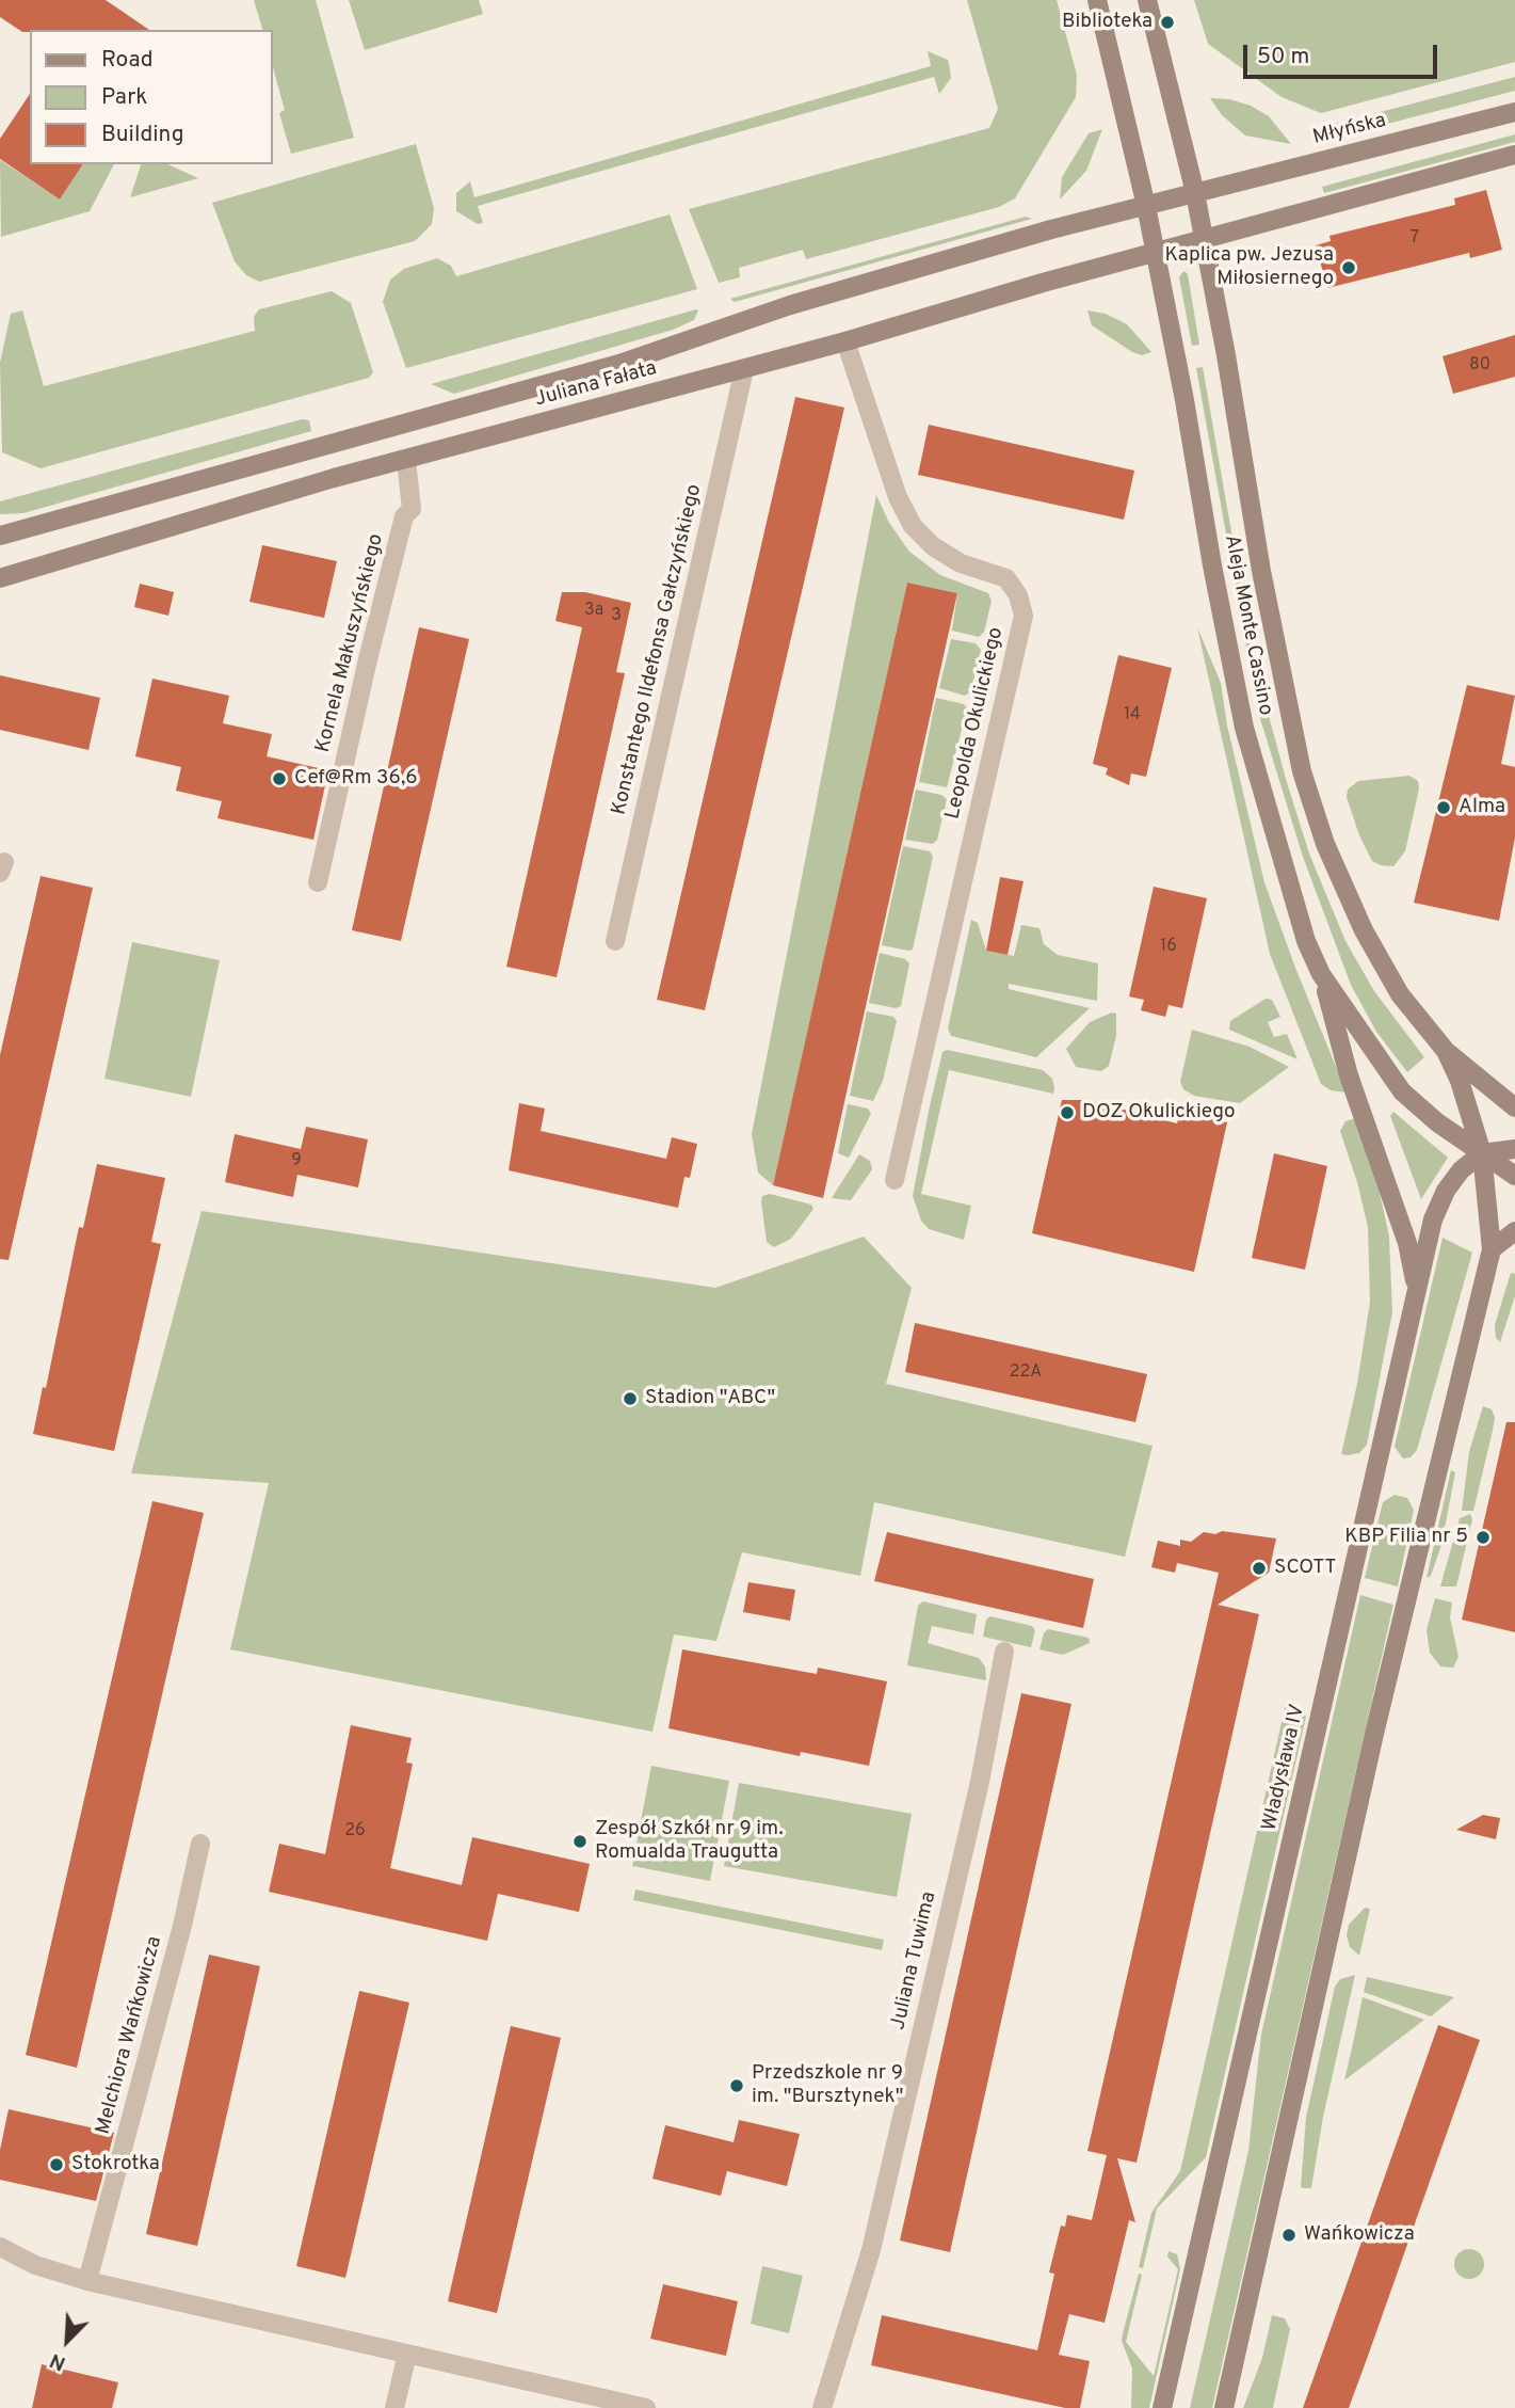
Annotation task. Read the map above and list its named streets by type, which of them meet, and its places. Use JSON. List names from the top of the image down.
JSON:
{
  "streets": {
    "street": [
      "Młyńska",
      "Juliana Fałata",
      "Aleja Monte Cassino",
      "Kornela Makuszyńskiego",
      "Konstantego Ildefonsa Gałczyńskiego",
      "Leopolda Okulickiego",
      "Władysława IV",
      "Juliana Tuwima",
      "Melchiora Wańkowicza"
    ]
  },
  "crossings": [
    ["Młyńska", "Juliana Fałata"],
    ["Młyńska", "Aleja Monte Cassino"],
    ["Juliana Fałata", "Aleja Monte Cassino"],
    ["Juliana Fałata", "Kornela Makuszyńskiego"],
    ["Juliana Fałata", "Konstantego Ildefonsa Gałczyńskiego"],
    ["Juliana Fałata", "Leopolda Okulickiego"],
    ["Aleja Monte Cassino", "Władysława IV"]
  ],
  "places": [
    "Biblioteka",
    "Kaplica pw. Jezusa Miłosiernego",
    "Cef@Rm 36,6",
    "Alma",
    "DOZ Okulickiego",
    "Stadion \"ABC\"",
    "KBP Filia nr 5",
    "SCOTT",
    "Zespół Szkół nr 9 im. Romualda Traugutta",
    "Przedszkole nr 9 im. \"Bursztynek\"",
    "Stokrotka",
    "Wańkowicza"
  ],
  "house_numbers": [
    "7",
    "80",
    "3a",
    "3",
    "14",
    "16",
    "9",
    "22A",
    "26"
  ],
  "legend": ["Road", "Park", "Building"],
  "scale_bar": "50 m",
  "north": "bottom left"
}
